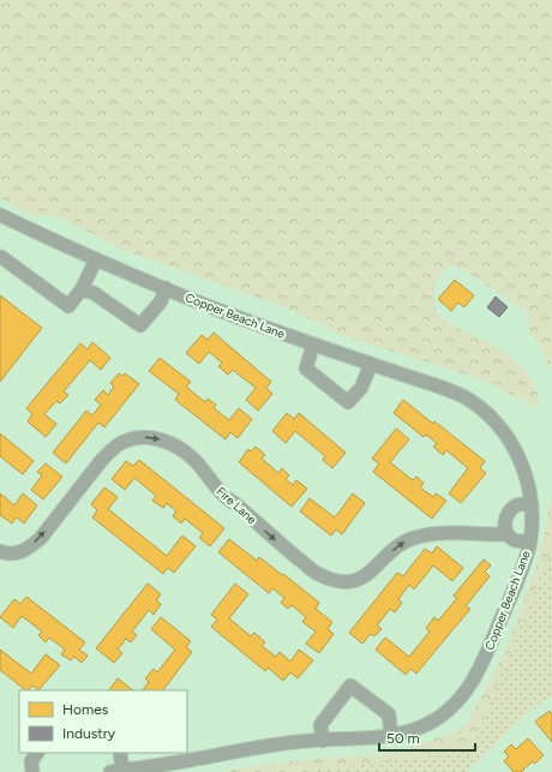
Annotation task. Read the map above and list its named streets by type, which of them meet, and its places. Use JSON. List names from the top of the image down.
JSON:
{
  "streets": {
    "street": ["Copper Beach Lane", "Fire Lane"]
  },
  "crossings": [
    ["Copper Beach Lane", "Fire Lane"]
  ],
  "one_way": ["Fire Lane"],
  "legend": ["Homes", "Industry"],
  "scale_bar": "50 m"
}
